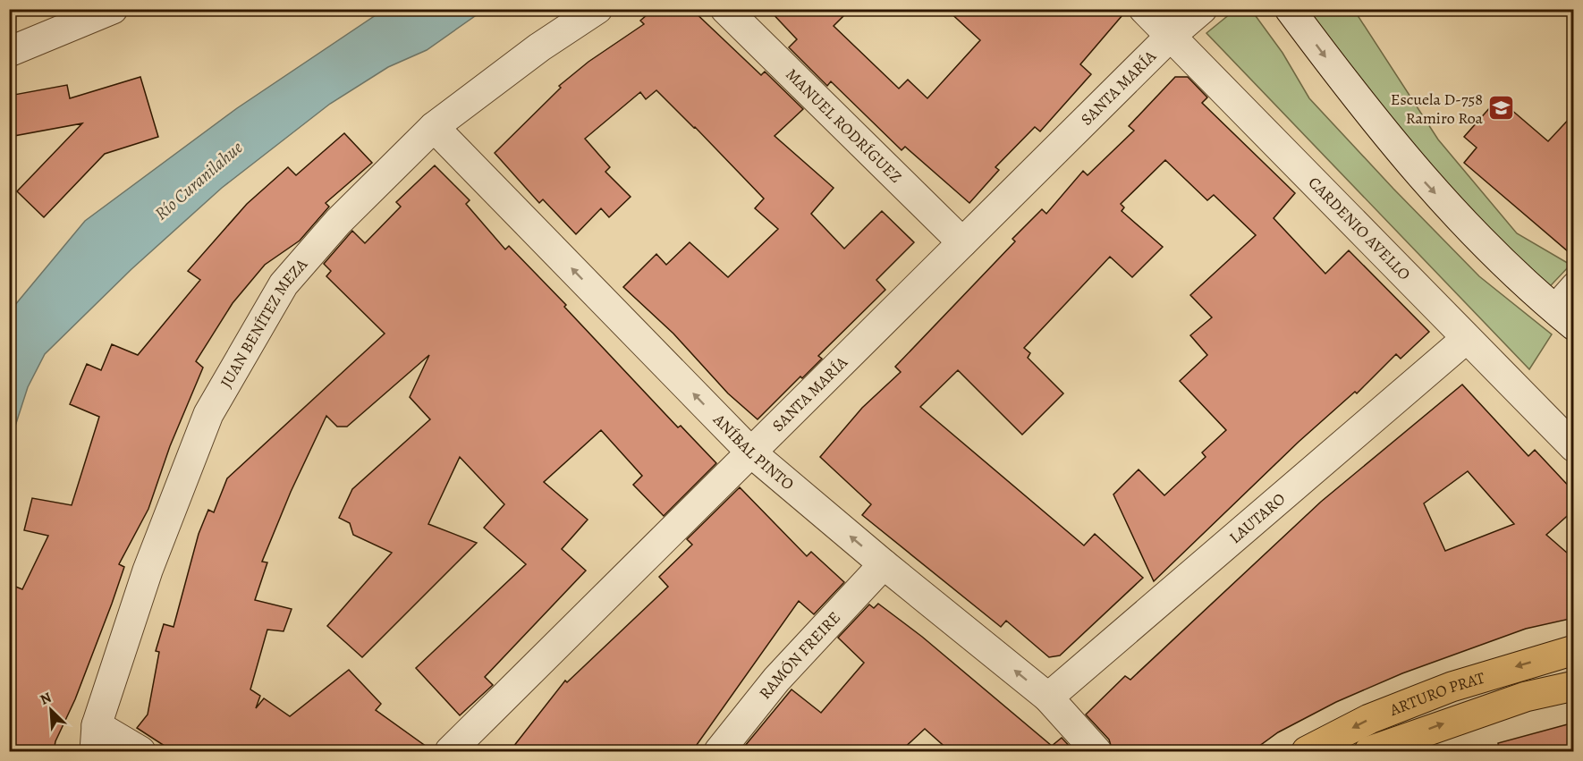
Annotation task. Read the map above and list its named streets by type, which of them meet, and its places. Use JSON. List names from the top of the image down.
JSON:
{
  "streets": {
    "main road": ["ARTURO PRAT"],
    "street": [
      "SANTA MARÍA",
      "MANUEL RODRÍGUEZ",
      "CARDENIO AVELLO",
      "JUAN BENÍTEZ MEZA",
      "ANÍBAL PINTO",
      "LAUTARO",
      "RAMÓN FREIRE"
    ]
  },
  "crossings": [
    ["SANTA MARÍA", "MANUEL RODRÍGUEZ"],
    ["SANTA MARÍA", "CARDENIO AVELLO"],
    ["SANTA MARÍA", "ANÍBAL PINTO"],
    ["CARDENIO AVELLO", "LAUTARO"],
    ["JUAN BENÍTEZ MEZA", "ANÍBAL PINTO"],
    ["ANÍBAL PINTO", "LAUTARO"],
    ["ANÍBAL PINTO", "RAMÓN FREIRE"]
  ],
  "one_way": ["ANÍBAL PINTO"],
  "water": ["Río Curanilahue"],
  "places": {
    "school or university": ["Escuela D-758 Ramiro Roa"]
  },
  "north": "top left"
}
